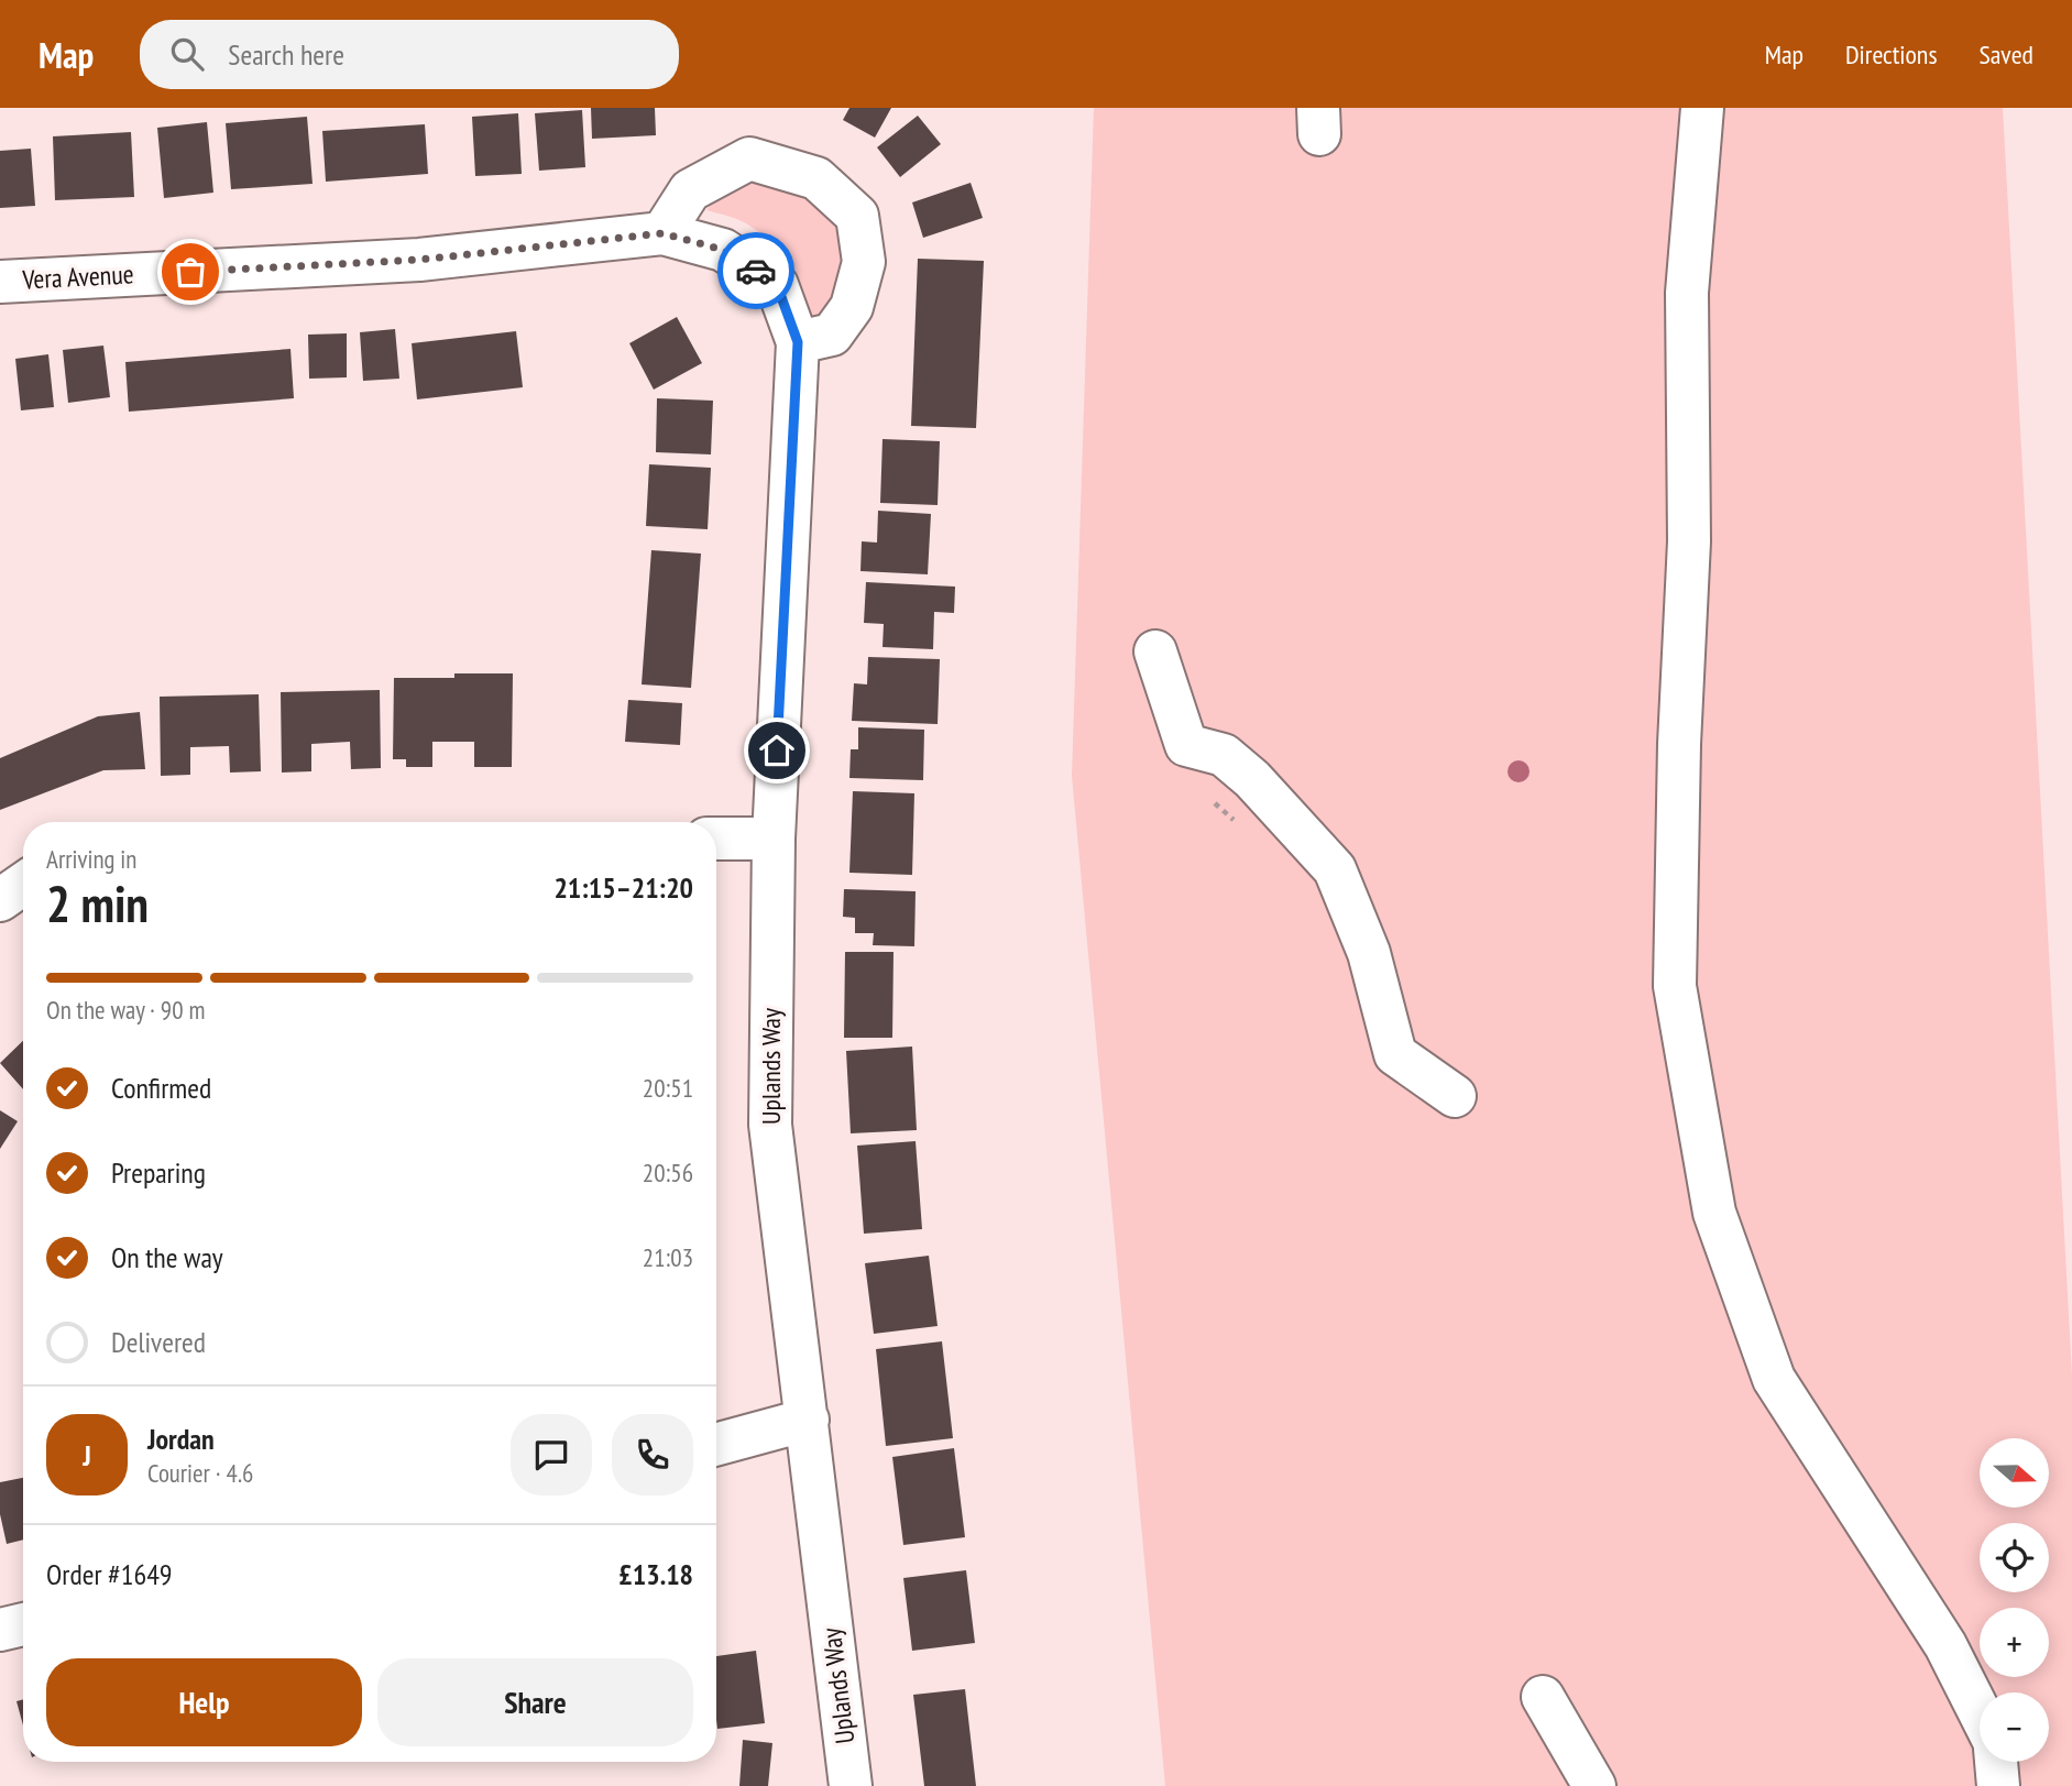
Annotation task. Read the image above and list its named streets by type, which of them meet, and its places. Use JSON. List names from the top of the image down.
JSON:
{
  "streets": {
    "street": ["Vera Avenue", "Uplands Way"]
  },
  "crossings": [
    ["Vera Avenue", "Uplands Way"]
  ],
  "north": "right",
  "page": {
    "header": "Map",
    "search": "Search here",
    "nav": ["Map", "Directions", "Saved"],
    "heading": ["2 min", "Arriving in", "21:15–21:20"],
    "panel": [
      "Jordan",
      "Courier · 4.6",
      "Order #1649",
      "£13.18"
    ],
    "bar": "On the way · 90 m",
    "list": [
      ["Confirmed", "20:51"],
      ["Preparing", "20:56"],
      ["On the way", "21:03"],
      "Delivered"
    ],
    "round": "J",
    "map_buttons": ["+", "−"],
    "buttons": ["Help", "Share"]
  }
}
